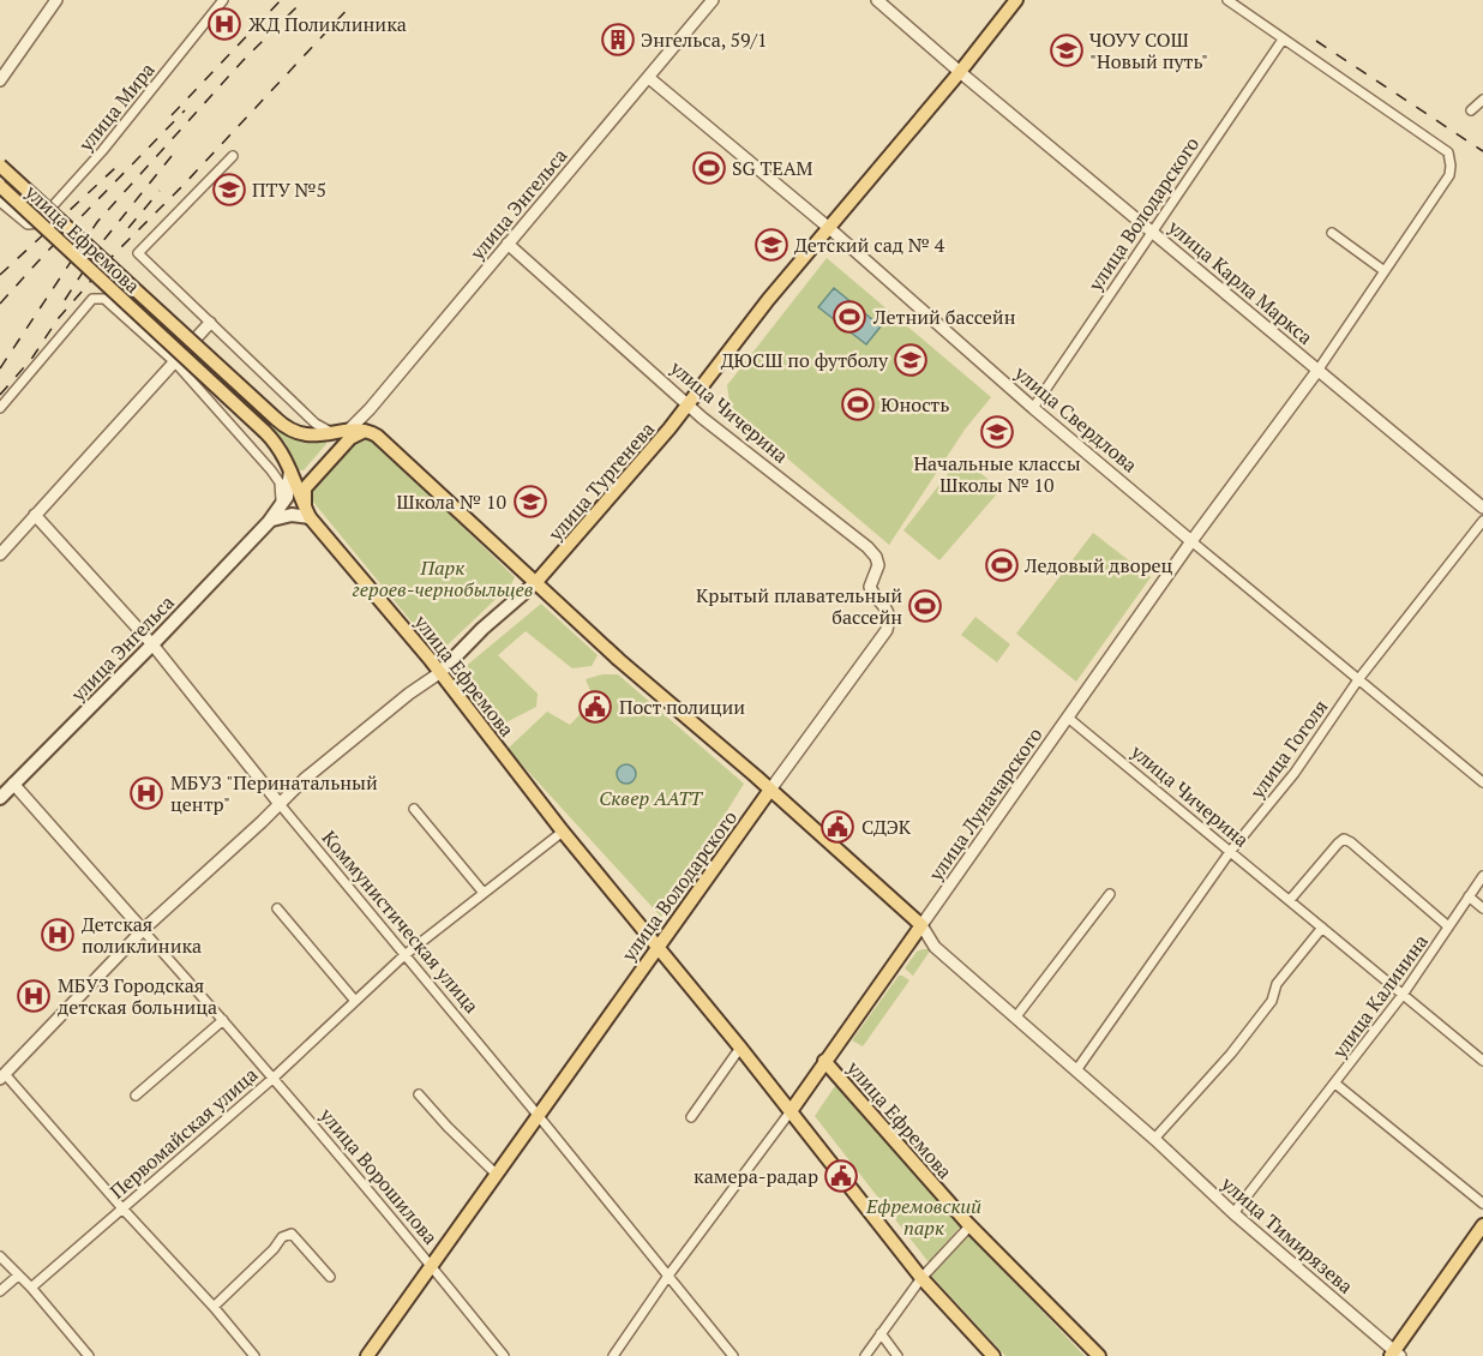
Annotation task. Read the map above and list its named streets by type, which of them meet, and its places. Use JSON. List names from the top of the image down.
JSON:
{
  "streets": {
    "main road": [
      "улица Энгельса",
      "улица Володарского",
      "улица Ефремова",
      "улица Тургенева",
      "улица Луначарского"
    ],
    "street": [
      "улица Мира",
      "улица Карла Маркса",
      "улица Чичерина",
      "улица Свердлова",
      "улица Гоголя",
      "Коммунистическая улица",
      "улица Калинина",
      "Первомайская улица",
      "улица Ворошилова",
      "улица Тимирязева"
    ]
  },
  "crossings": [
    ["улица Мира", "улица Ефремова"],
    ["улица Энгельса", "улица Ефремова"],
    ["улица Энгельса", "улица Чичерина"],
    ["улица Энгельса", "улица Свердлова"],
    ["улица Энгельса", "Коммунистическая улица"],
    ["улица Энгельса", "улица Ворошилова"],
    ["улица Володарского", "улица Ефремова"],
    ["улица Володарского", "улица Карла Маркса"],
    ["улица Володарского", "улица Чичерина"],
    ["улица Володарского", "улица Свердлова"],
    ["улица Володарского", "улица Луначарского"],
    ["улица Володарского", "Коммунистическая улица"],
    ["улица Володарского", "улица Ворошилова"],
    ["улица Ефремова", "улица Тургенева"],
    ["улица Ефремова", "улица Луначарского"],
    ["улица Ефремова", "Первомайская улица"],
    ["улица Карла Маркса", "улица Тургенева"],
    ["улица Карла Маркса", "улица Луначарского"],
    ["улица Чичерина", "улица Тургенева"],
    ["улица Чичерина", "улица Гоголя"],
    ["улица Чичерина", "улица Луначарского"],
    ["улица Чичерина", "улица Калинина"],
    ["улица Свердлова", "улица Тургенева"],
    ["улица Свердлова", "улица Гоголя"],
    ["улица Свердлова", "улица Луначарского"],
    ["улица Тургенева", "Коммунистическая улица"],
    ["улица Тургенева", "улица Ворошилова"],
    ["улица Гоголя", "улица Тимирязева"],
    ["улица Луначарского", "Коммунистическая улица"],
    ["улица Луначарского", "улица Тимирязева"],
    ["Коммунистическая улица", "Первомайская улица"],
    ["улица Калинина", "улица Тимирязева"],
    ["Первомайская улица", "улица Ворошилова"]
  ],
  "parks": ["Парк героев-чернобыльцев", "Сквер ААТТ", "Ефремовский парк"],
  "places": {
    "hospital": [
      "ЖД Поликлиника",
      "МБУЗ \"Перинатальный центр\"",
      "Детская поликлиника",
      "МБУЗ Городская детская больница"
    ],
    "building": ["Энгельса, 59/1"],
    "school or university": [
      "ЧОУУ СОШ \"Новый путь\"",
      "ПТУ №5",
      "Детский сад № 4",
      "ДЮСШ по футболу",
      "Начальные классы Школы № 10",
      "Школа № 10"
    ],
    "sports": [
      "SG TEAM",
      "Летний бассейн",
      "Юность",
      "Ледовый дворец",
      "Крытый плавательный бассейн"
    ],
    "public building": ["Пост полиции", "СДЭК", "камера-радар"]
  }
}
